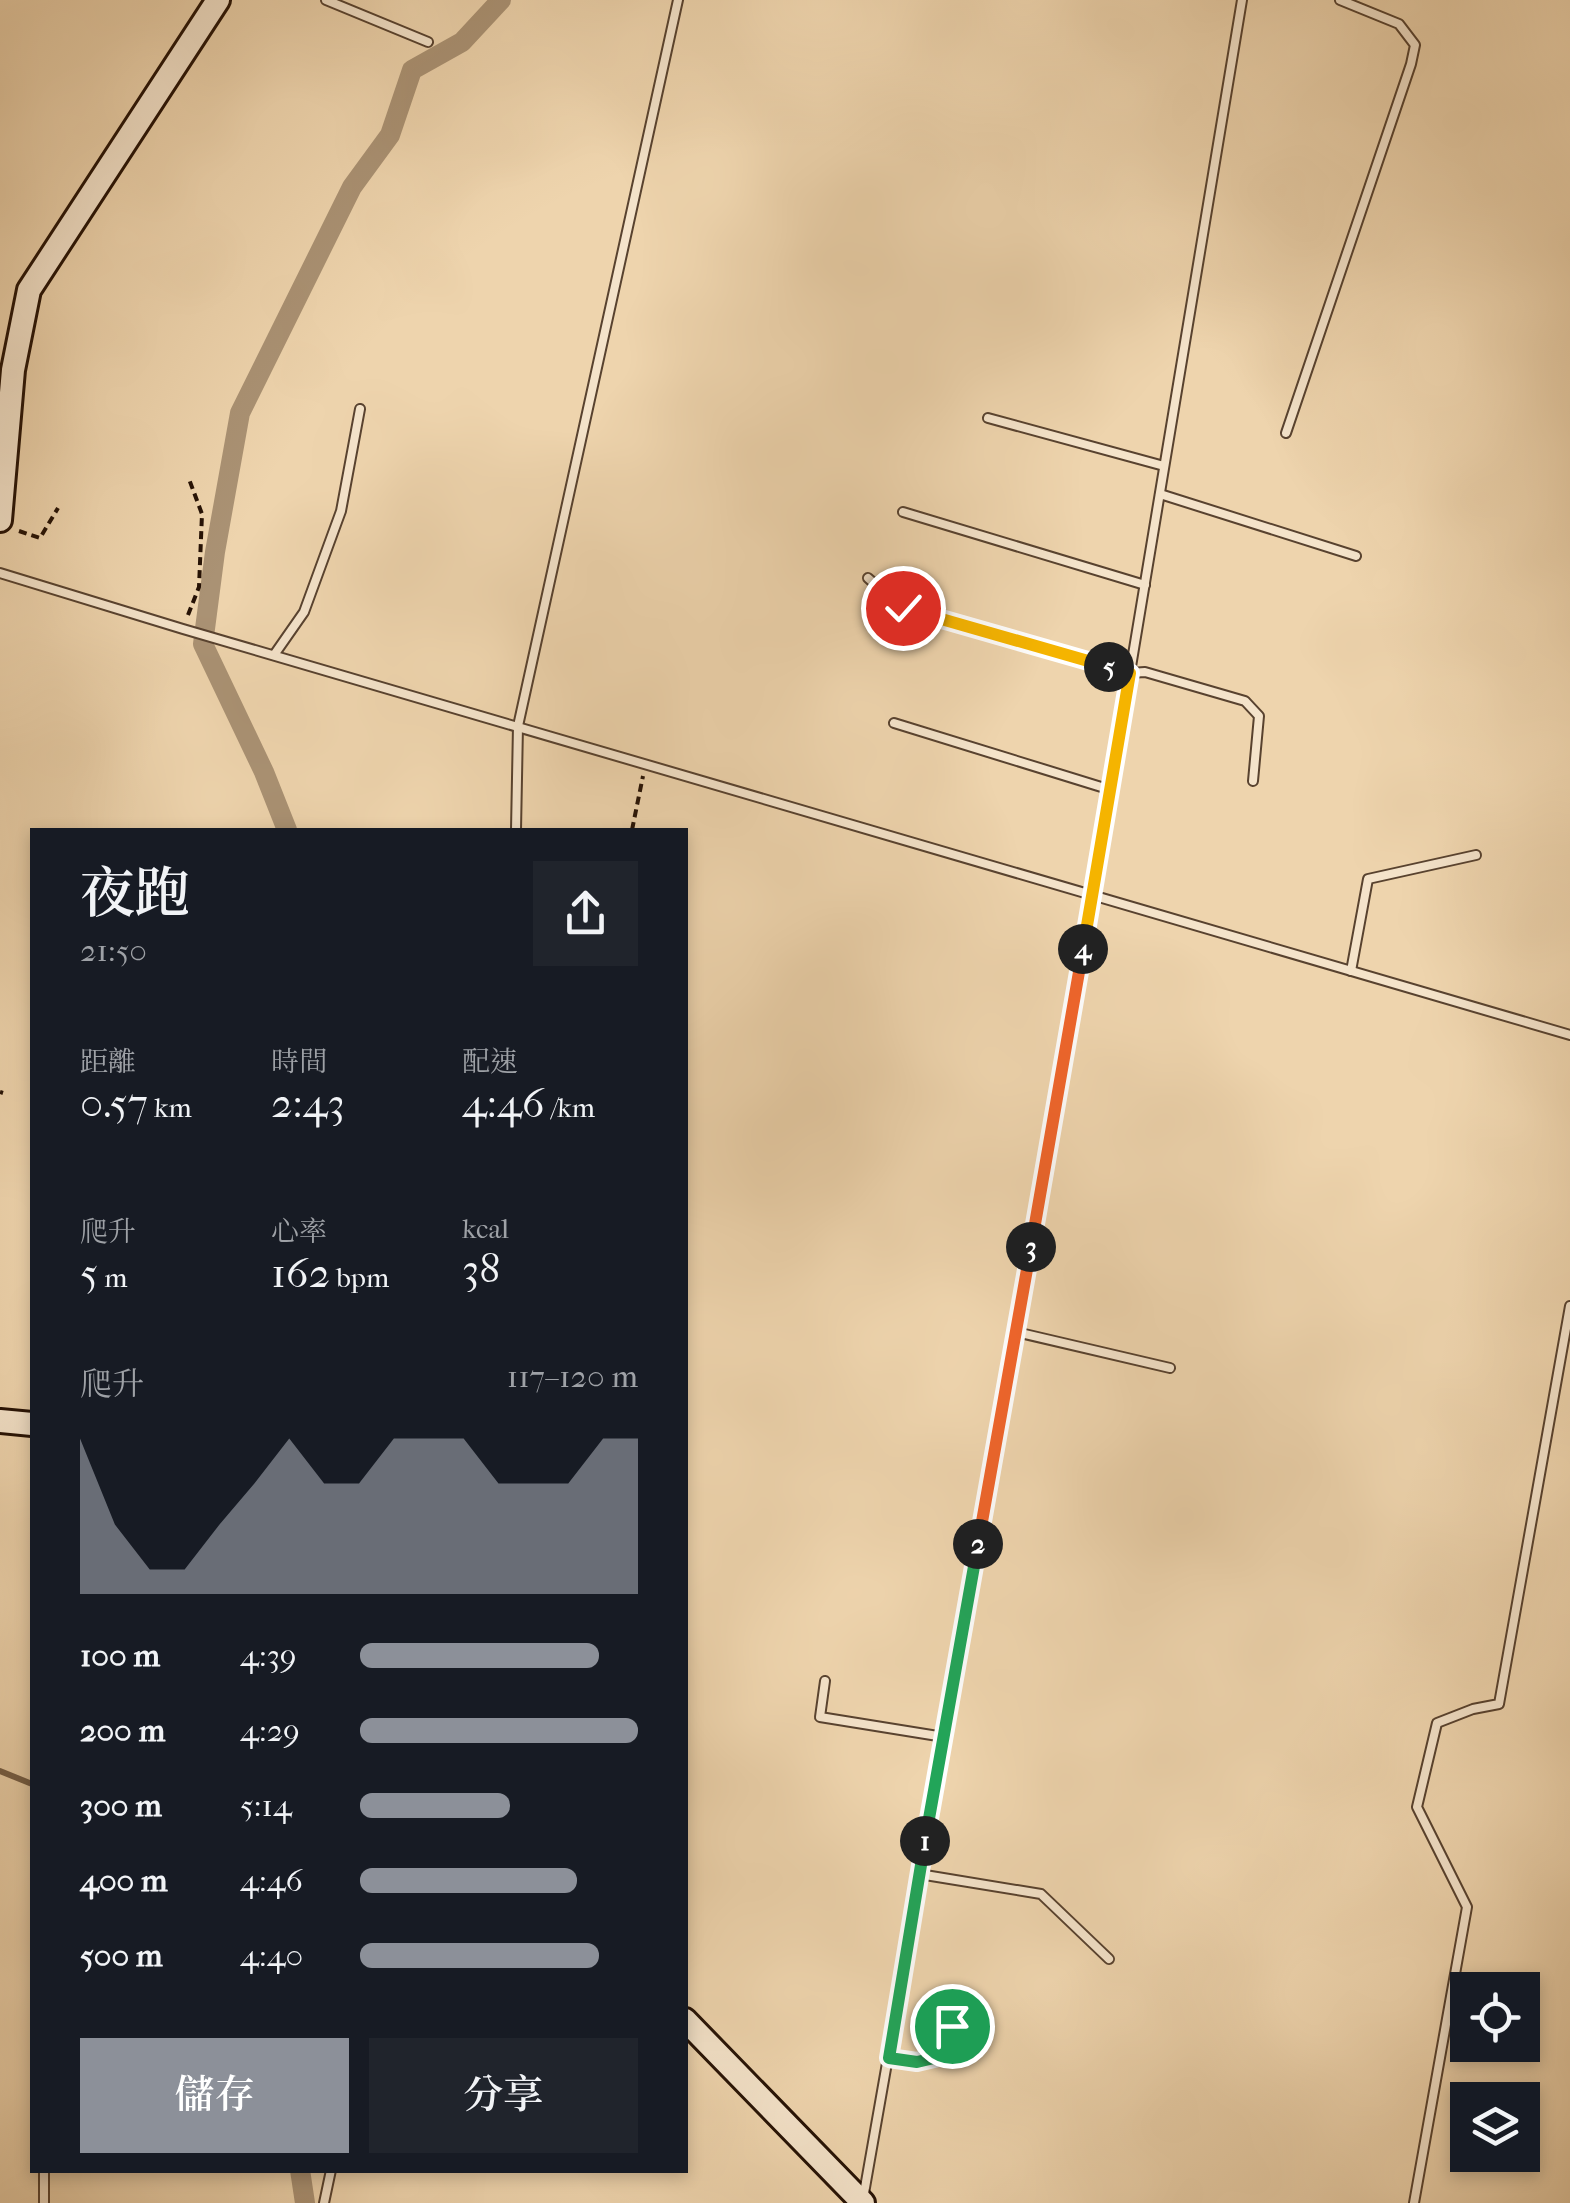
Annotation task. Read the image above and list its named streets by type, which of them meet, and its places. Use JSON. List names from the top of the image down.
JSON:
{
  "page": {
    "pins": [
      "5",
      "4",
      "3",
      "2",
      "1"
    ],
    "heading": ["夜跑", "21:50"],
    "stats": [
      ["距離", "0.57 km"],
      ["時間", "2:43"],
      ["配速", "4:46 /km"],
      ["爬升", "5 m"],
      ["心率", "162 bpm"],
      ["kcal", "38"]
    ],
    "chart": ["爬升", "117–120 m"],
    "list": [
      {
        "name": "100 m",
        "note": "4:39"
      },
      {
        "name": "200 m",
        "note": "4:29"
      },
      {
        "name": "300 m",
        "note": "5:14"
      },
      {
        "name": "400 m",
        "note": "4:46"
      },
      {
        "name": "500 m",
        "note": "4:40"
      }
    ],
    "buttons": ["儲存", "分享"]
  }
}
